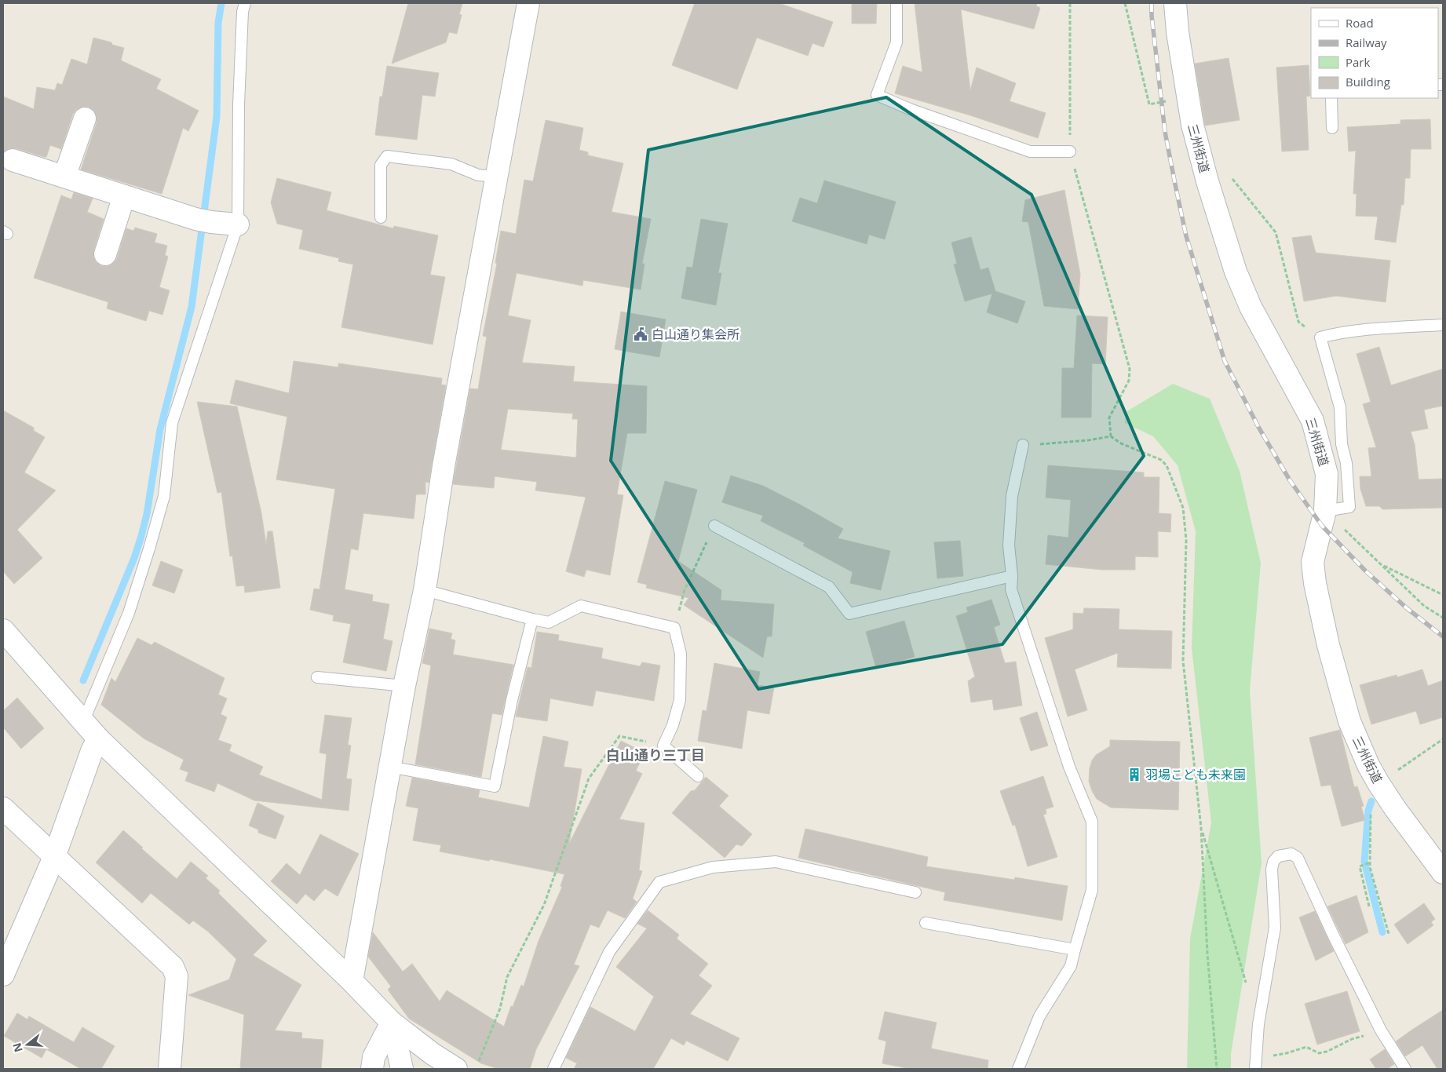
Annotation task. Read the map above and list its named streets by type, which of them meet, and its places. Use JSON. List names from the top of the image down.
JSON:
{
  "streets": {
    "street": ["三州街道"]
  },
  "districts": ["白山通り三丁目"],
  "places": {
    "public building": ["白山通り集会所"],
    "building": ["羽場こども未来園"]
  },
  "legend": [
    "Road",
    "Railway",
    "Park",
    "Building"
  ],
  "north": "left"
}
